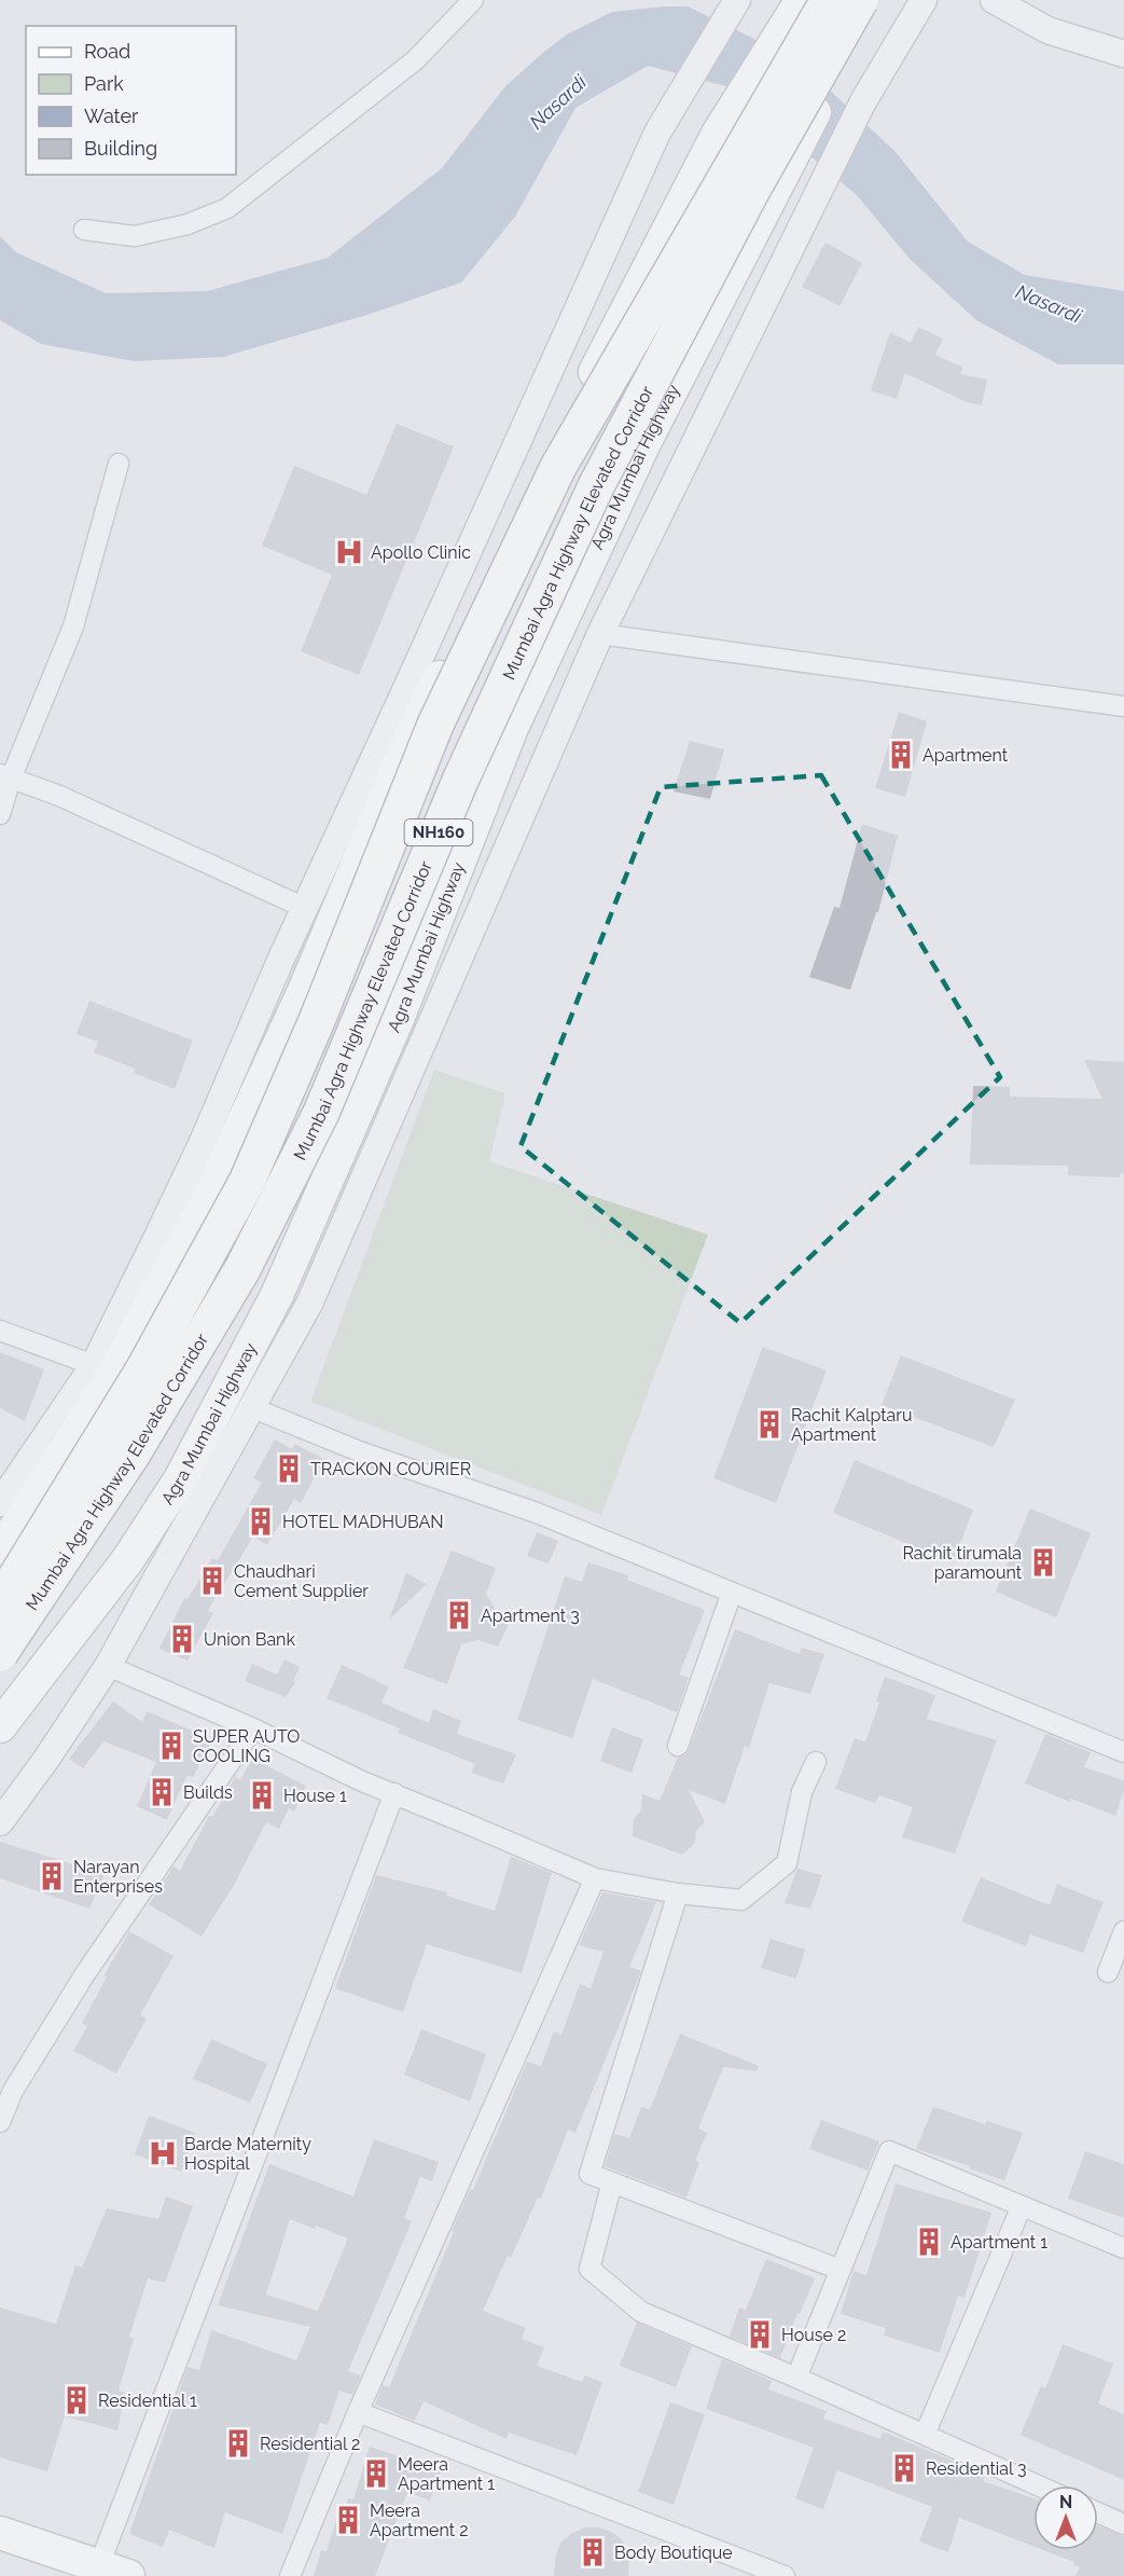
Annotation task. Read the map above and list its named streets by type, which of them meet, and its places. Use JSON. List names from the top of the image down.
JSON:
{
  "streets": {
    "highway": ["Mumbai Agra Highway Elevated Corridor", "NH160"],
    "main road": ["Agra Mumbai Highway"]
  },
  "water": ["Nasardi"],
  "places": {
    "hospital": ["Apollo Clinic", "Barde Maternity Hospital"],
    "building": [
      "Apartment",
      "Rachit Kalptaru Apartment",
      "TRACKON COURIER",
      "HOTEL MADHUBAN",
      "Rachit tirumala paramount",
      "Chaudhari Cement Supplier",
      "Apartment 3",
      "Union Bank",
      "SUPER AUTO COOLING",
      "Builds",
      "House 1",
      "Narayan Enterprises",
      "Apartment 1",
      "House 2",
      "Residential 1",
      "Residential 2",
      "Residential 3",
      "Meera Apartment 1",
      "Meera Apartment 2",
      "Body Boutique"
    ]
  },
  "legend": [
    "Road",
    "Park",
    "Water",
    "Building"
  ],
  "north": "top"
}
